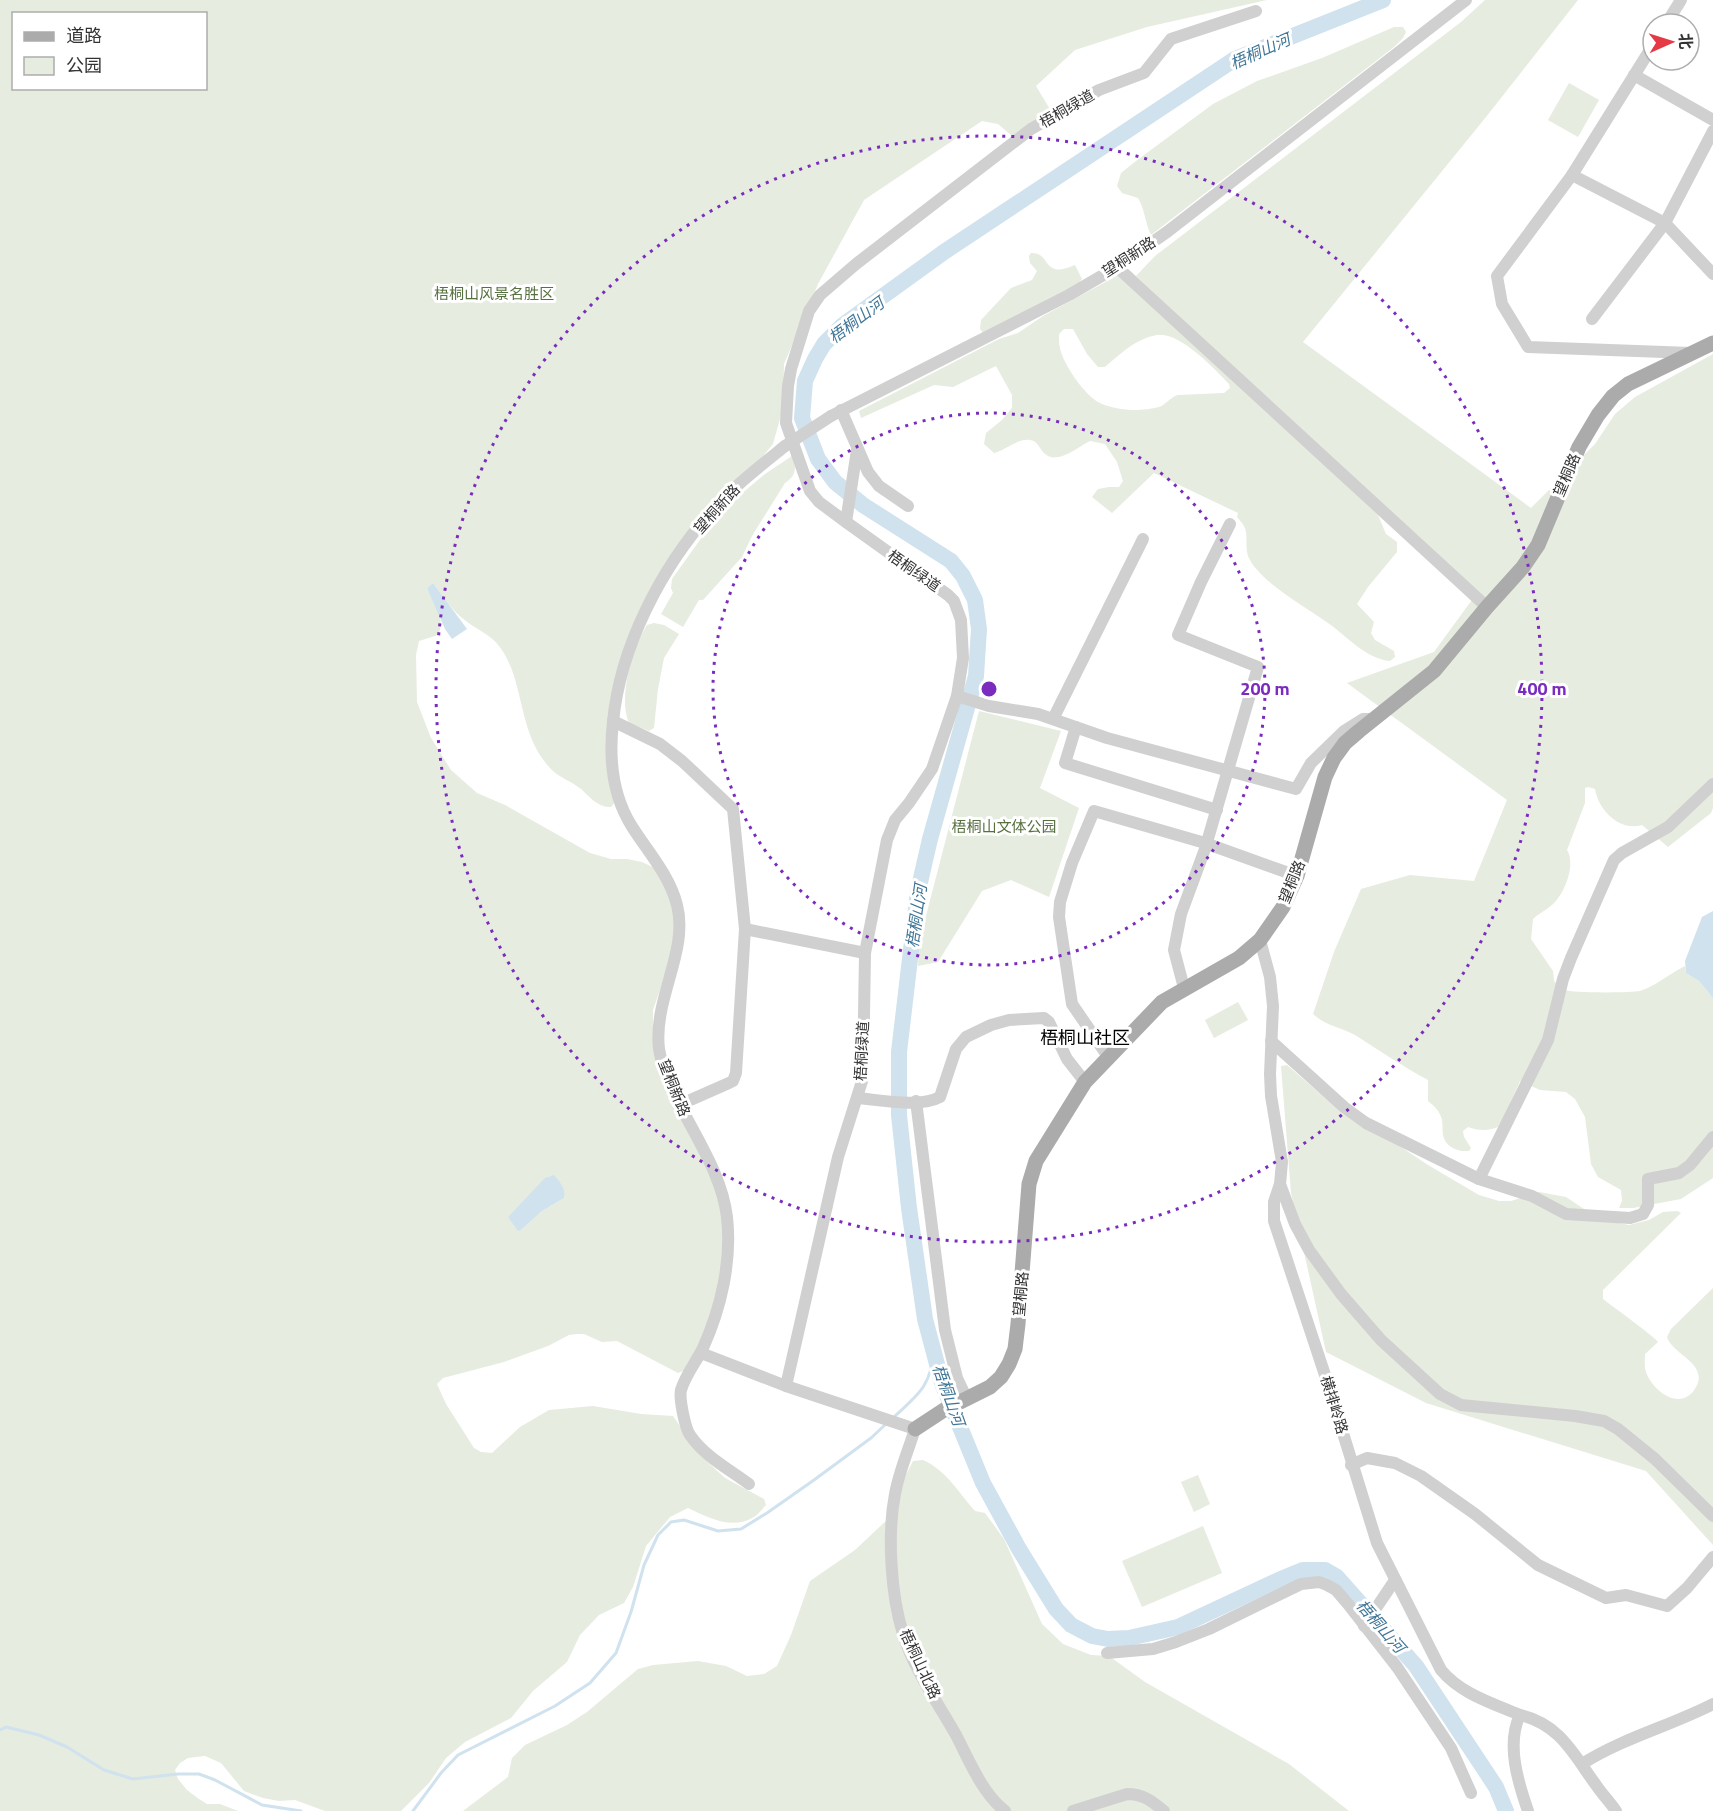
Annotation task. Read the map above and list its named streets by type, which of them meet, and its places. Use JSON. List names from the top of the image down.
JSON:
{
  "streets": {
    "main road": ["望桐路"],
    "street": [
      "梧桐绿道",
      "望桐新路",
      "横排岭路",
      "梧桐山北路"
    ]
  },
  "crossings": [
    ["望桐路", "横排岭路"],
    ["望桐路", "梧桐山北路"]
  ],
  "districts": ["梧桐山社区"],
  "water": ["梧桐山河"],
  "parks": ["梧桐山风景名胜区", "梧桐山文体公园"],
  "legend": ["道路", "公园"],
  "north": "right",
  "rings": ["200 m", "400 m"]
}
